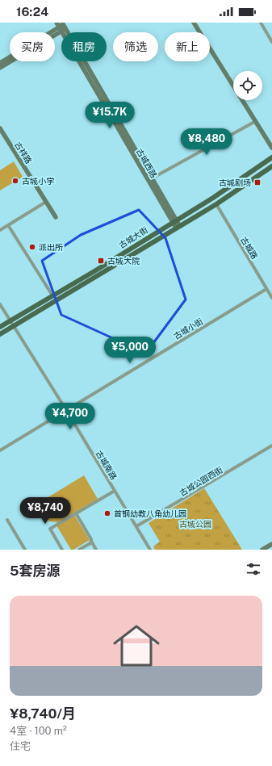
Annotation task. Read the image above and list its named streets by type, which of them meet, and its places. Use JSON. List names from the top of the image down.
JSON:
{
  "streets": {
    "main road": ["古祥路", "古城西路", "古城大街"],
    "street": [
      "古城路",
      "古城小街",
      "古城南路",
      "古城公园西街"
    ]
  },
  "crossings": [
    ["古城西路", "古城大街"],
    ["古城大街", "古城路"],
    ["古城大街", "古城南路"],
    ["古城路", "古城小街"],
    ["古城小街", "古城南路"],
    ["古城南路", "古城公园西街"]
  ],
  "parks": ["古城公园"],
  "places": {
    "other": ["古城小学", "派出所", "首钢幼教八角幼儿园"],
    "transit": ["古城剧场", "古城大院"]
  },
  "page": {
    "status": "16:24",
    "chip": [
      "买房",
      "租房",
      "筛选",
      "新上"
    ],
    "price": [
      "¥15.7K",
      "¥8,480",
      "¥5,000",
      "¥4,700",
      "¥8,740"
    ],
    "heading": "5套房源",
    "list": [
      {
        "name": "¥8,740/月",
        "note": "4室 · 100 m² · 住宅"
      }
    ]
  }
}
